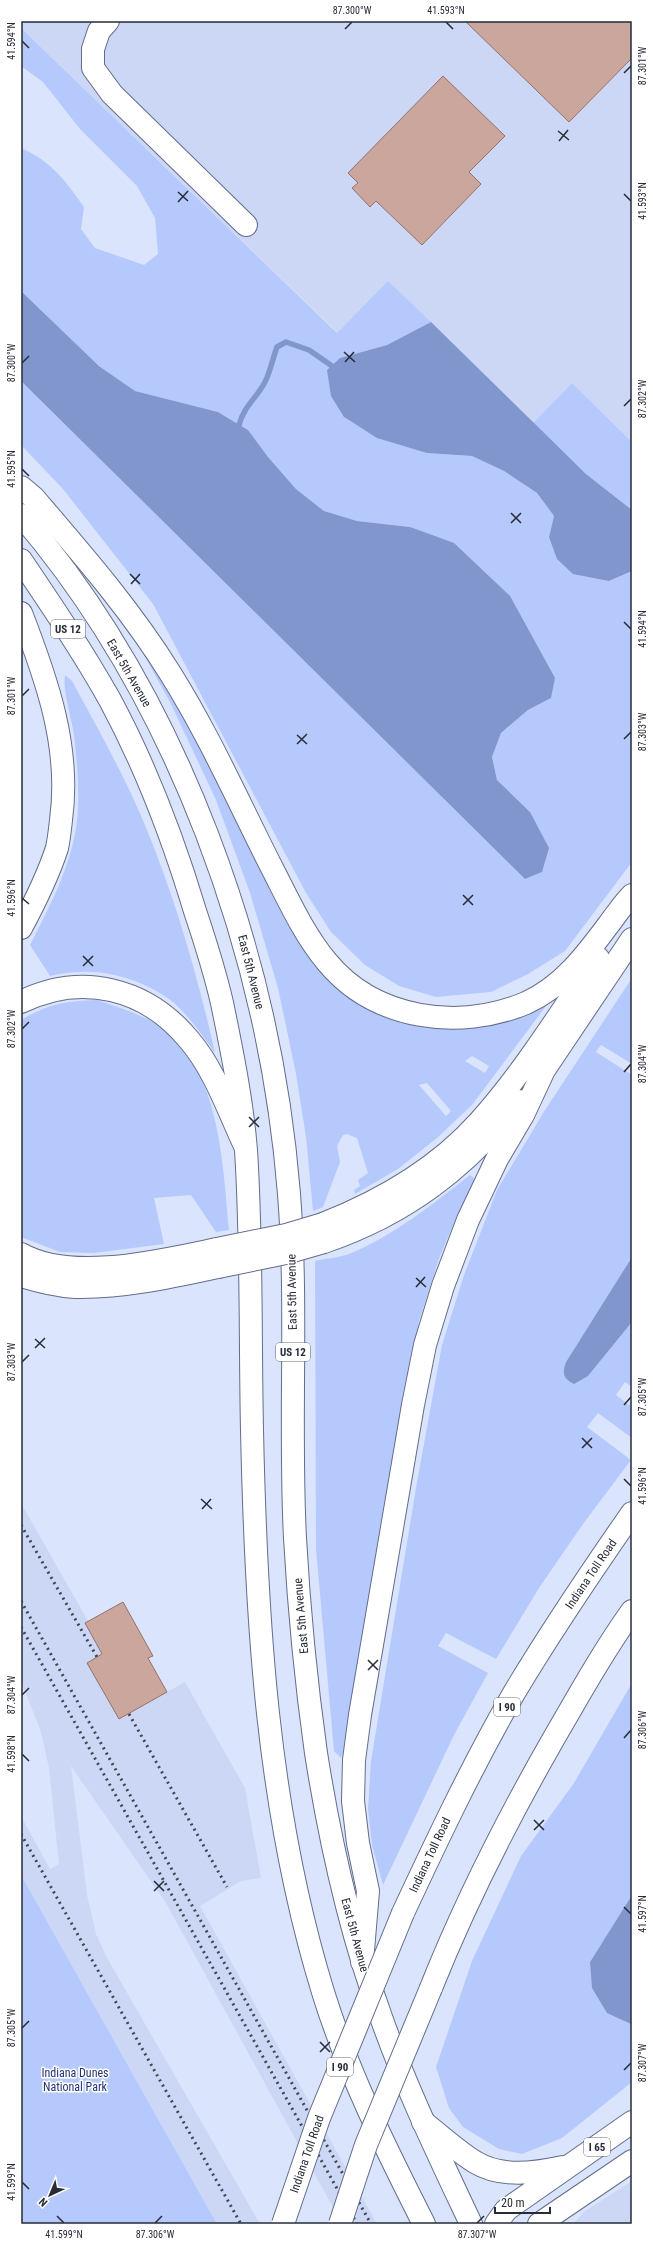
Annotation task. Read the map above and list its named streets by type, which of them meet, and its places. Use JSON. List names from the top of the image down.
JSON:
{
  "streets": {
    "main road": [
      "US 12",
      "East 5th Avenue",
      "Indiana Toll Road",
      "I 90",
      "I 65"
    ]
  },
  "parks": ["Indiana Dunes National Park"],
  "scale_bar": "20 m",
  "north": "bottom left",
  "coordinates": [
    "87.300°W",
    "41.593°N",
    "41.594°N",
    "87.301°W",
    "87.302°W",
    "41.595°N",
    "87.303°W",
    "41.596°N",
    "87.304°W",
    "87.305°W",
    "87.306°W",
    "41.598°N",
    "41.597°N",
    "87.307°W",
    "41.599°N"
  ]
}
